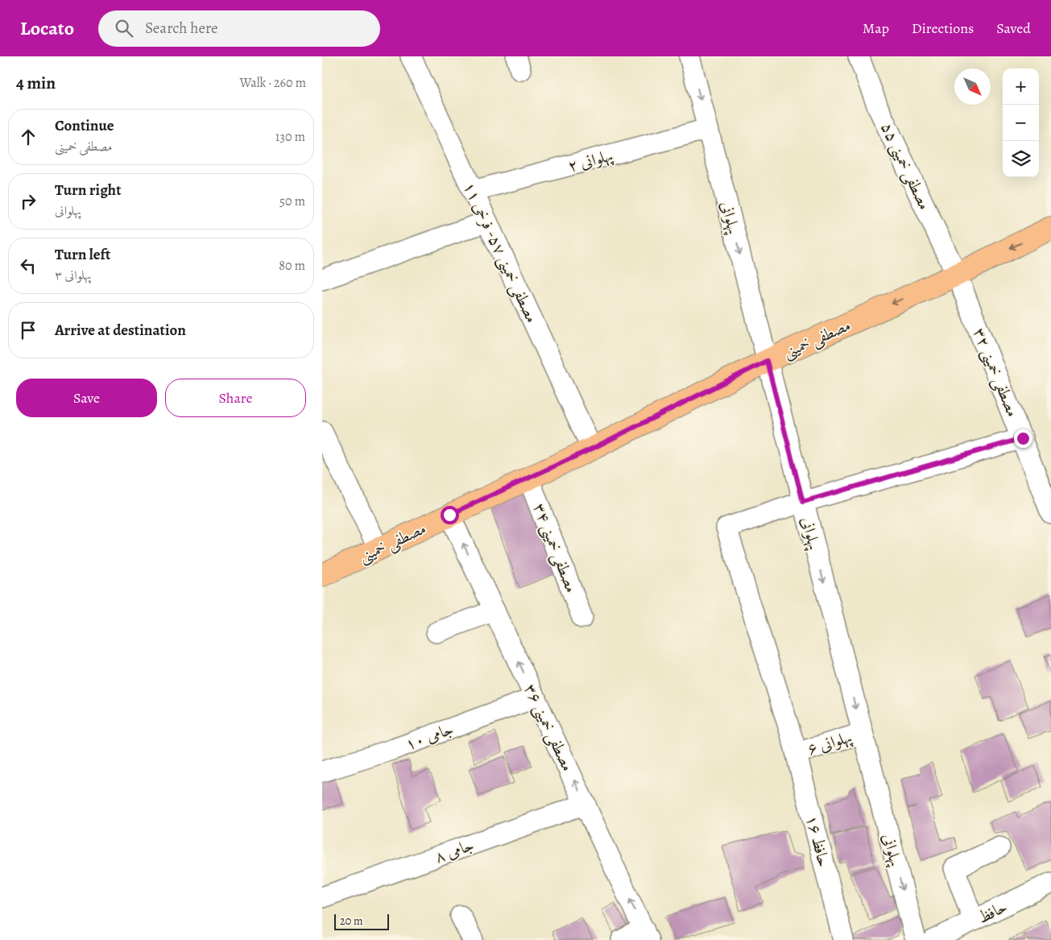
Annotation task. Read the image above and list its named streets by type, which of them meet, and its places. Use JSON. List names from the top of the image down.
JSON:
{
  "streets": {
    "main road": ["مصطفی خمینی"],
    "street": [
      "پهلوانی ۲",
      "مصطفی خمینی ۵۵",
      "پهلوانی",
      "مصطفی خمینی ۵۷- فرخی ۱۱",
      "مصطفی خمینی ۳۲",
      "مصطفی خمینی ۳۴",
      "مصطفی خمینی ۳۶",
      "جامی ۱۰",
      "پهلوانی ۶",
      "حافظ ۱۶",
      "جامی ۸",
      "حافظ"
    ]
  },
  "crossings": [
    ["پهلوانی ۲", "پهلوانی"],
    ["پهلوانی ۲", "مصطفی خمینی ۵۷- فرخی ۱۱"],
    ["مصطفی خمینی ۵۵", "مصطفی خمینی"],
    ["مصطفی خمینی ۵۵", "مصطفی خمینی ۳۲"],
    ["پهلوانی", "مصطفی خمینی"],
    ["پهلوانی", "پهلوانی ۶"],
    ["پهلوانی", "حافظ ۱۶"],
    ["مصطفی خمینی ۵۷- فرخی ۱۱", "مصطفی خمینی"],
    ["مصطفی خمینی", "مصطفی خمینی ۳۲"],
    ["مصطفی خمینی", "مصطفی خمینی ۳۴"],
    ["مصطفی خمینی", "مصطفی خمینی ۳۶"],
    ["مصطفی خمینی ۳۶", "جامی ۱۰"],
    ["مصطفی خمینی ۳۶", "جامی ۸"],
    ["پهلوانی ۶", "حافظ ۱۶"]
  ],
  "one_way": ["پهلوانی", "مصطفی خمینی", "مصطفی خمینی ۳۶"],
  "scale_bar": "20 m",
  "north": "bottom right",
  "page": {
    "header": "Locato",
    "search": "Search here",
    "nav": ["Map", "Directions", "Saved"],
    "heading": ["4 min", "Walk · 260 m"],
    "map_buttons": ["+", "−"],
    "list": [
      ["Continue", "مصطفی خمینی", "130 m"],
      ["Turn right", "پهلوانی", "50 m"],
      ["Turn left", "پهلوانی ۳", "80 m"],
      "Arrive at destination"
    ],
    "buttons": ["Save", "Share"],
    "scale": "20 m"
  }
}
